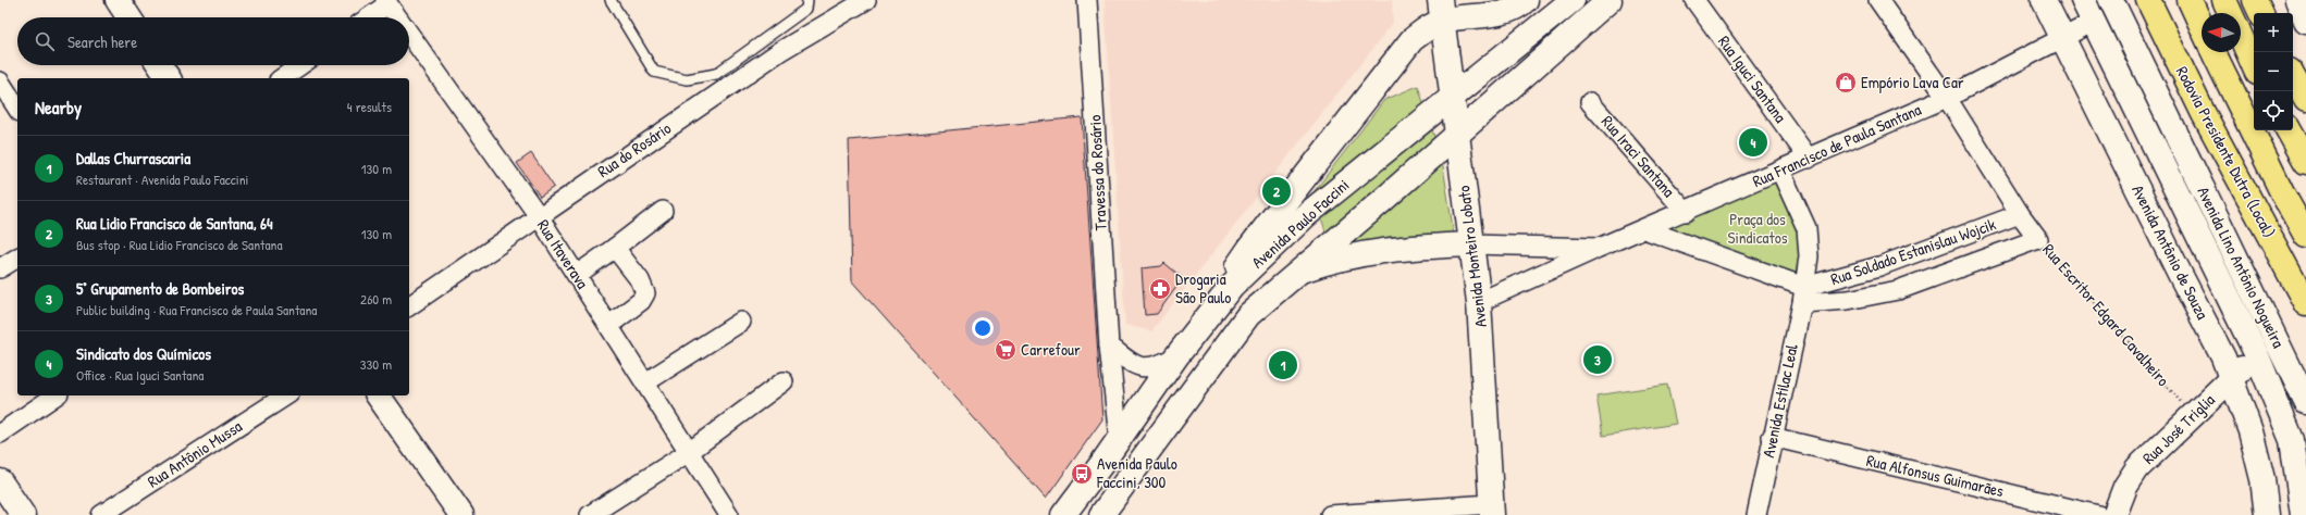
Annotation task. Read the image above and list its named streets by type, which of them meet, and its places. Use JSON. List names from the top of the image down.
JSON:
{
  "streets": {
    "highway": ["Rodovia Presidente Dutra (Local)"],
    "main road": [
      "Avenida Paulo Faccini",
      "Avenida Antônio de Souza",
      "Avenida Monteiro Lobato",
      "Avenida Lino Antônio Nogueira",
      "Rua José Triglia"
    ],
    "street": [
      "Rua Iguci Santana",
      "Rua Francisco de Paula Santana",
      "Rua do Rosário",
      "Rua Iraci Santana",
      "Travessa do Rosário",
      "Rua Soldado Estanislau Wojcik",
      "Rua Itaverava",
      "Rua Escritor Edgard Cavalheiro",
      "Avenida Estilac Leal",
      "Rua Antônio Mussa",
      "Rua Alfonsus Guimarães"
    ]
  },
  "crossings": [
    ["Rua Iguci Santana", "Rua Francisco de Paula Santana"],
    ["Rua Francisco de Paula Santana", "Rua Iraci Santana"],
    ["Rua Francisco de Paula Santana", "Avenida Antônio de Souza"],
    ["Rua Francisco de Paula Santana", "Avenida Monteiro Lobato"],
    ["Rua Francisco de Paula Santana", "Rua Escritor Edgard Cavalheiro"],
    ["Rua Francisco de Paula Santana", "Avenida Estilac Leal"],
    ["Rua do Rosário", "Rua Itaverava"],
    ["Travessa do Rosário", "Avenida Paulo Faccini"],
    ["Avenida Paulo Faccini", "Avenida Monteiro Lobato"],
    ["Rua Soldado Estanislau Wojcik", "Rua Escritor Edgard Cavalheiro"],
    ["Rua Soldado Estanislau Wojcik", "Avenida Estilac Leal"],
    ["Avenida Antônio de Souza", "Rua José Triglia"],
    ["Rua Escritor Edgard Cavalheiro", "Rua José Triglia"],
    ["Avenida Estilac Leal", "Rua Alfonsus Guimarães"]
  ],
  "parks": ["Praça dos Sindicatos"],
  "places": {
    "shop": ["Empório Lava Car"],
    "pharmacy": ["Drogaria São Paulo"],
    "supermarket": ["Carrefour"],
    "bus stop": ["Avenida Paulo Faccini, 300"]
  },
  "north": "left",
  "page": {
    "map_buttons": ["+", "−"],
    "search": "Search here",
    "heading": ["Nearby", "4 results"],
    "pins": [
      "4",
      "2",
      "3",
      "1"
    ],
    "list": [
      {
        "mark": "1",
        "name": "Dallas Churrascaria",
        "note": "Restaurant · Avenida Paulo Faccini",
        "value": "130 m"
      },
      {
        "mark": "2",
        "name": "Rua Lidio Francisco de Santana, 64",
        "note": "Bus stop · Rua Lidio Francisco de Santana",
        "value": "130 m"
      },
      {
        "mark": "3",
        "name": "5° Grupamento de Bombeiros",
        "note": "Public building · Rua Francisco de Paula Santana",
        "value": "260 m"
      },
      {
        "mark": "4",
        "name": "Sindicato dos Químicos",
        "note": "Office · Rua Iguci Santana",
        "value": "330 m"
      }
    ]
  }
}
